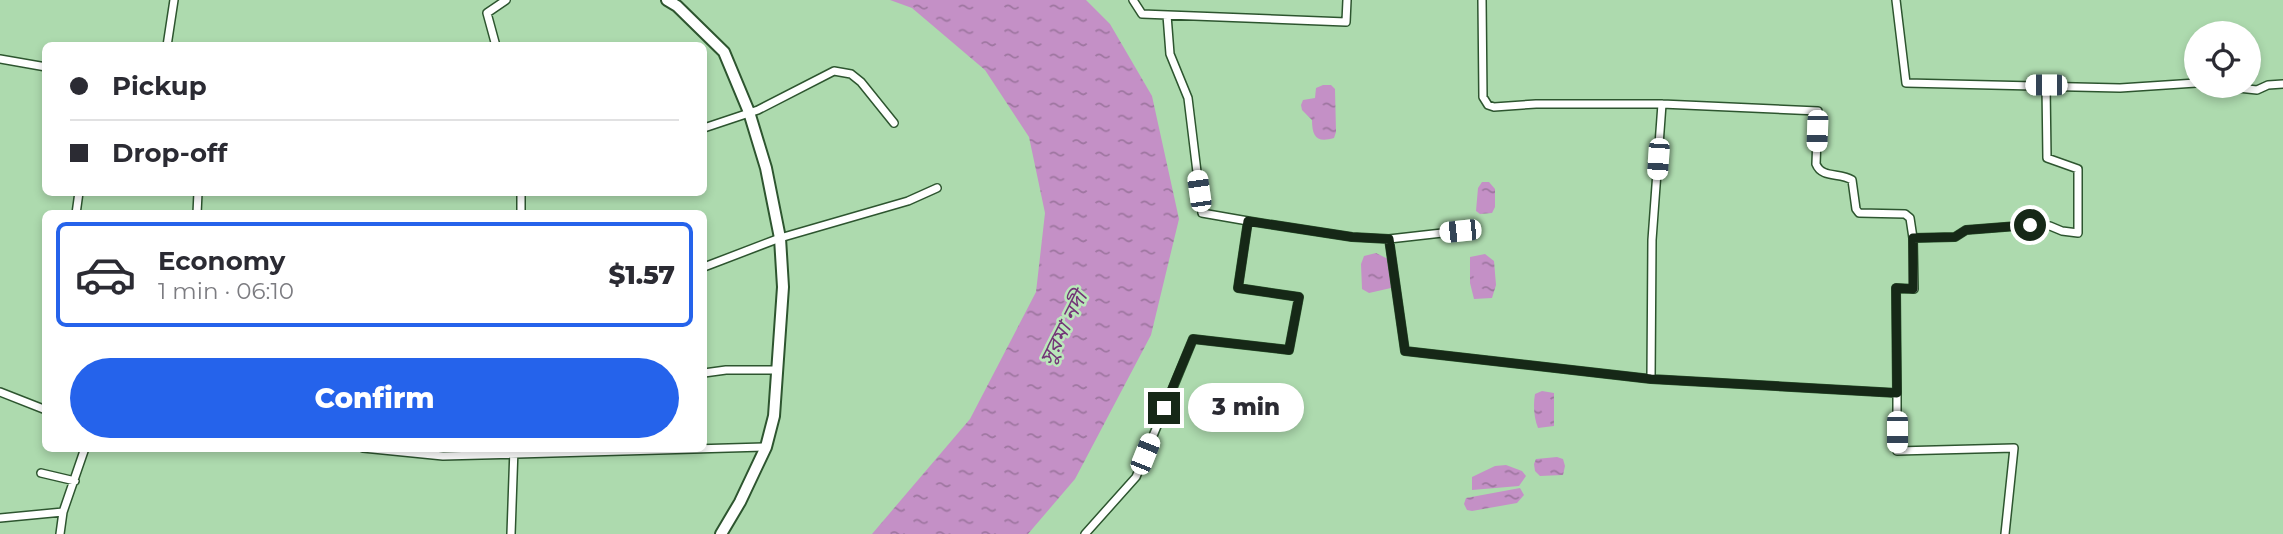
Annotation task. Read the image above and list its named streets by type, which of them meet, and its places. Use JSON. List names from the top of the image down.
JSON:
{
  "water": ["সুরমা নদী"],
  "page": {
    "banner": ["Pickup", "Drop-off"],
    "list": [
      {
        "name": "Economy",
        "note": "1 min · 06:10",
        "value": "$1.57"
      }
    ],
    "buttons": "Confirm",
    "bubble": "3 min"
  }
}
